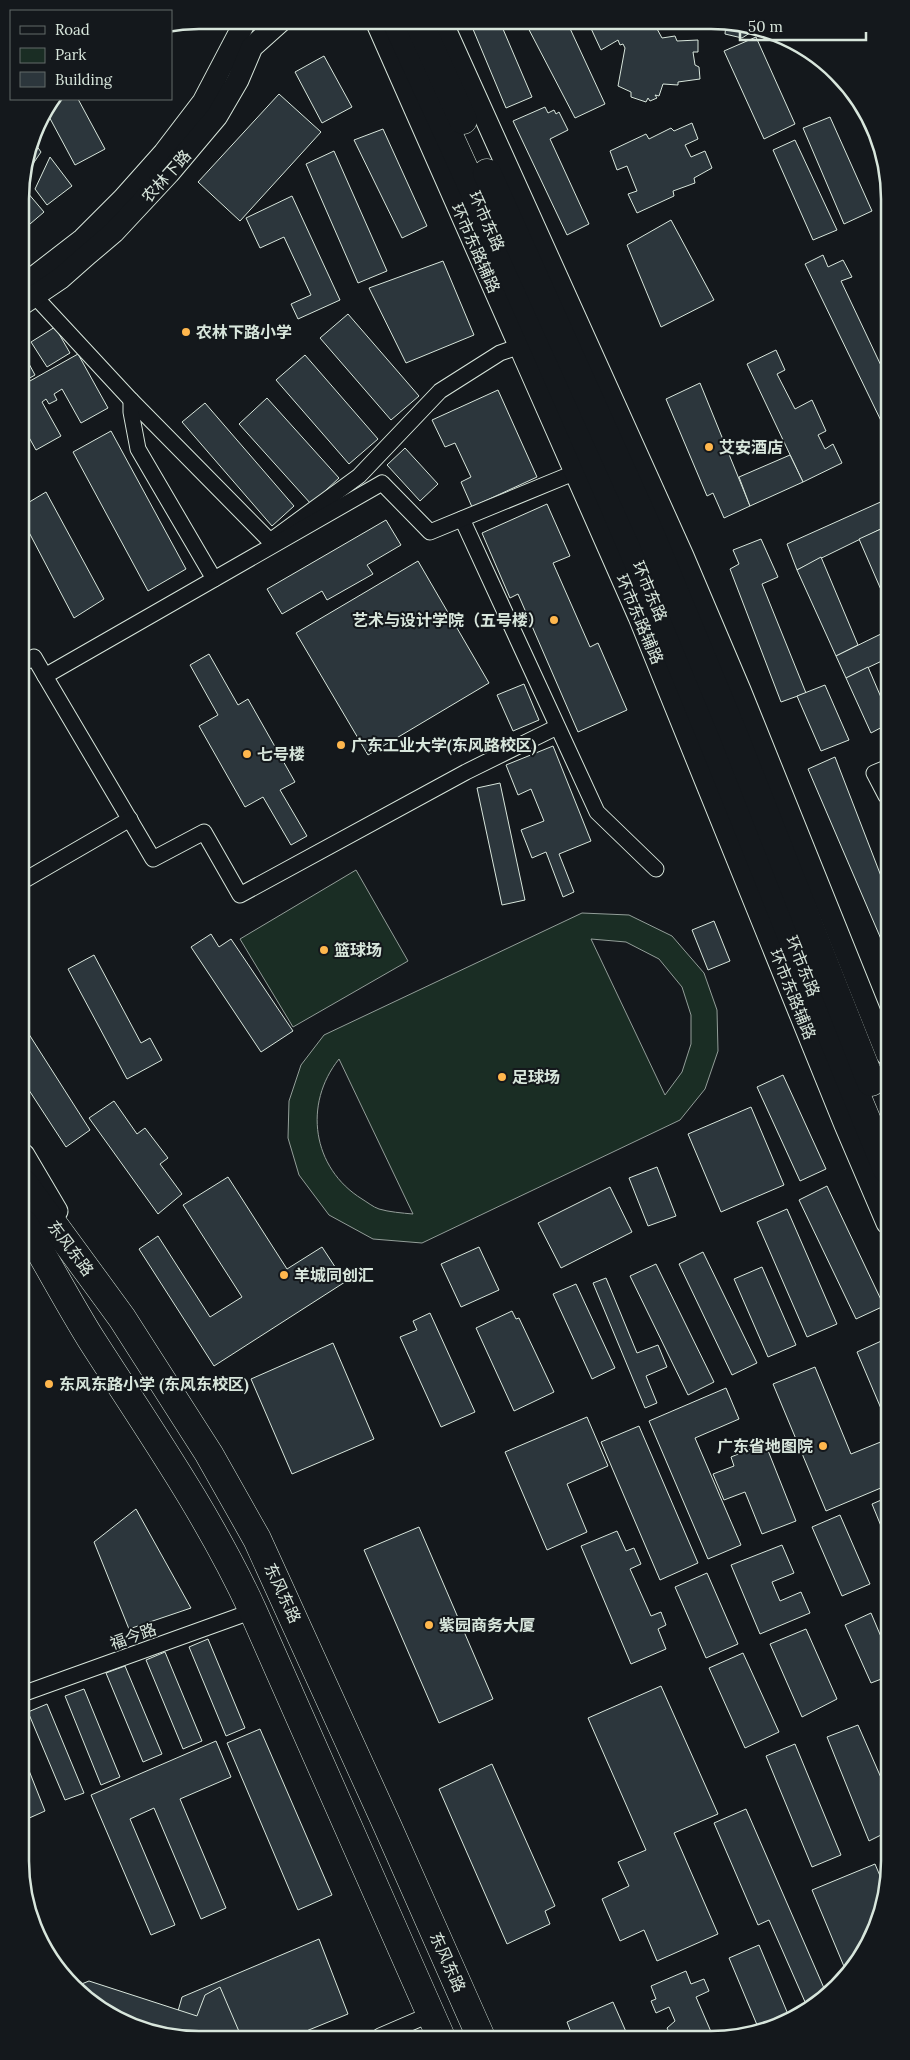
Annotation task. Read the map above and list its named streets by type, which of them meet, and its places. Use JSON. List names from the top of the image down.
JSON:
{
  "streets": {
    "highway": ["环市东路", "东风东路"],
    "main road": ["农林下路", "环市东路辅路"],
    "street": ["福今路"]
  },
  "crossings": [
    ["东风东路", "福今路"]
  ],
  "places": [
    "农林下路小学",
    "艾安酒店",
    "艺术与设计学院（五号楼）",
    "广东工业大学(东风路校区)",
    "七号楼",
    "篮球场",
    "足球场",
    "羊城同创汇",
    "东风东路小学 (东风东校区)",
    "广东省地图院",
    "紫园商务大厦"
  ],
  "legend": ["Road", "Park", "Building"],
  "scale_bar": "50 m"
}
